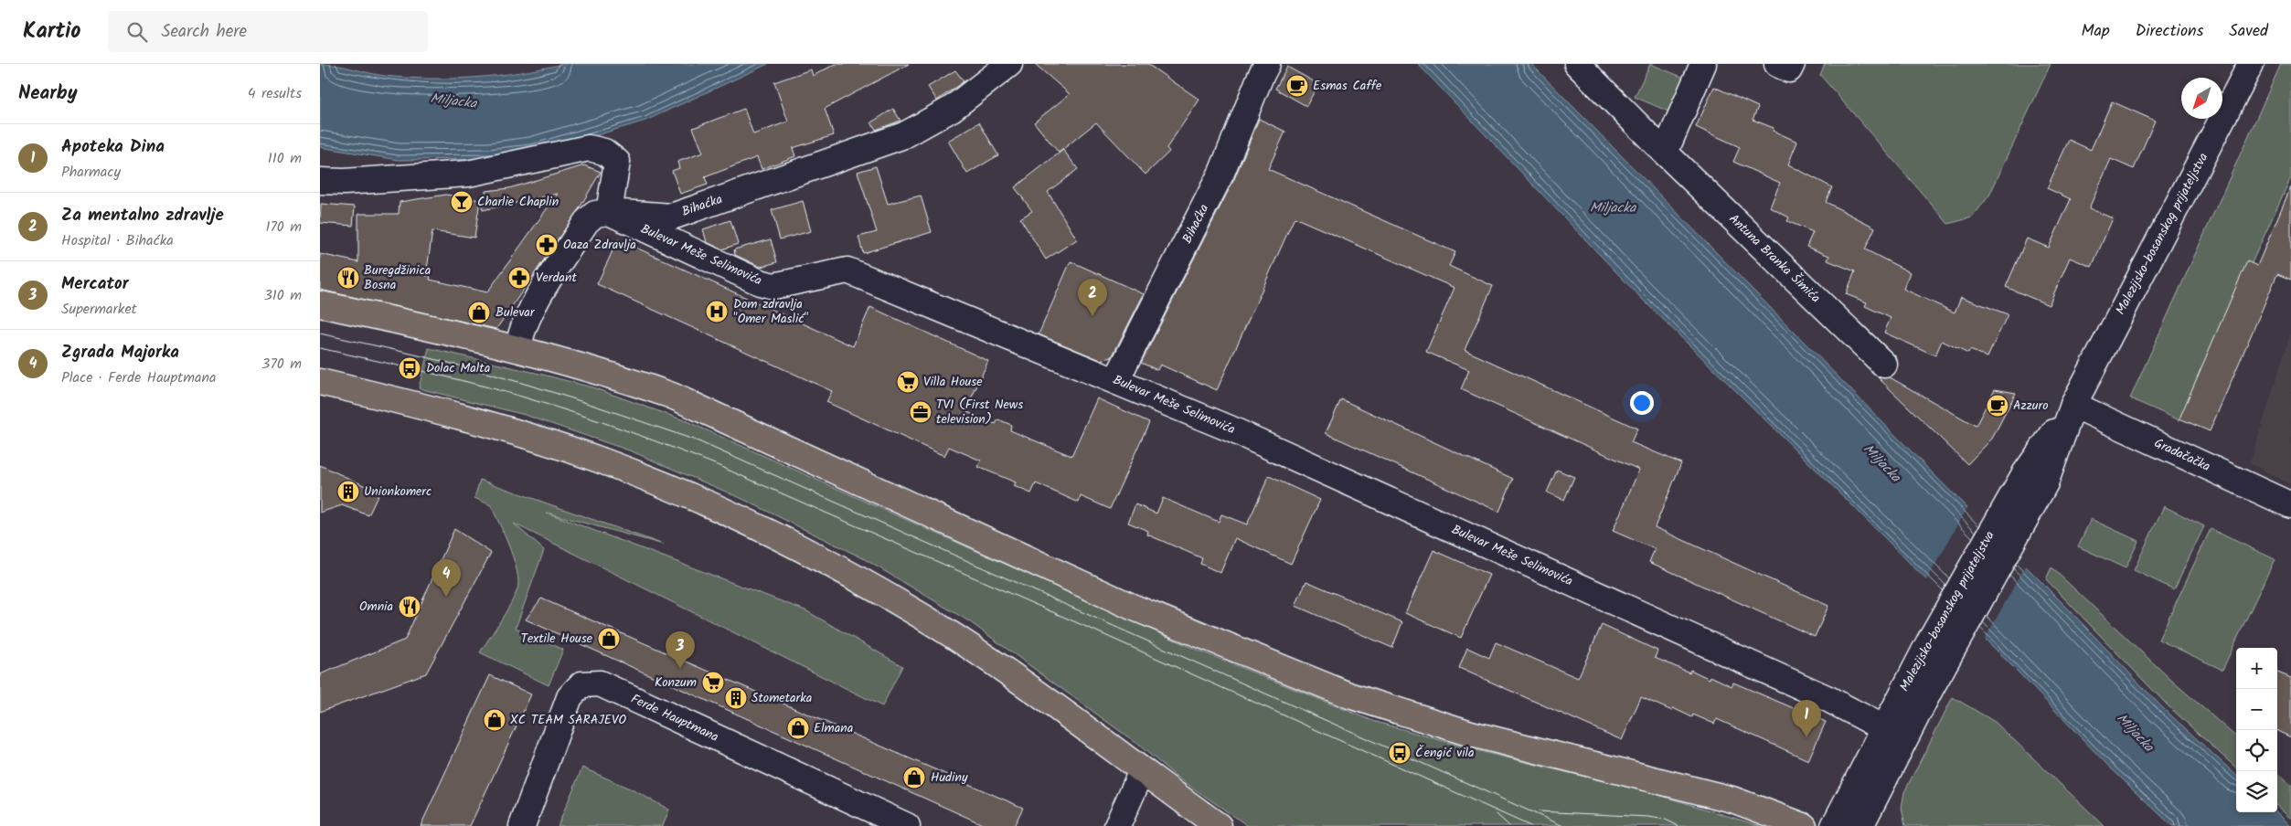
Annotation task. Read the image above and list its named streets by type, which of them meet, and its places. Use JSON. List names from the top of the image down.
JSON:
{
  "streets": {
    "street": [
      "Bihaćka",
      "Malezijsko-bosanskog prijateljstva",
      "Bulevar Meše Selimovića",
      "Antuna Branka Šimića",
      "Gradačačka",
      "Ferde Hauptmana"
    ]
  },
  "crossings": [
    ["Bihaćka", "Bulevar Meše Selimovića"],
    ["Malezijsko-bosanskog prijateljstva", "Bulevar Meše Selimovića"],
    ["Malezijsko-bosanskog prijateljstva", "Gradačačka"]
  ],
  "water": ["Miljacka"],
  "places": {
    "cafe": ["Esmas Caffe", "Azzuro"],
    "bar": ["Charlie Chaplin"],
    "pharmacy": ["Oaza Zdravlja", "Verdant"],
    "restaurant": ["Buregdžinica Bosna", "Omnia"],
    "hospital": ["Dom zdravlja \"Omer Maslić\""],
    "shop": [
      "Bulevar",
      "Textile House",
      "XC TEAM SARAJEVO",
      "Elmana",
      "Hudiny"
    ],
    "bus stop": ["Dolac Malta", "Čengić vila"],
    "supermarket": ["Villa House", "Konzum"],
    "office": ["TV1 (First News television)"],
    "building": ["Unionkomerc", "Stometarka"]
  },
  "north": "bottom left",
  "page": {
    "header": "Kartio",
    "search": "Search here",
    "nav": ["Map", "Directions", "Saved"],
    "heading": ["Nearby", "4 results"],
    "list": [
      {
        "mark": "1",
        "name": "Apoteka Dina",
        "note": "Pharmacy",
        "value": "110 m"
      },
      {
        "mark": "2",
        "name": "Za mentalno zdravlje",
        "note": "Hospital · Bihaćka",
        "value": "170 m"
      },
      {
        "mark": "3",
        "name": "Mercator",
        "note": "Supermarket",
        "value": "310 m"
      },
      {
        "mark": "4",
        "name": "Zgrada Majorka",
        "note": "Place · Ferde Hauptmana",
        "value": "370 m"
      }
    ],
    "pins": [
      "2",
      "4",
      "3",
      "1"
    ],
    "map_buttons": ["+", "−"]
  }
}
